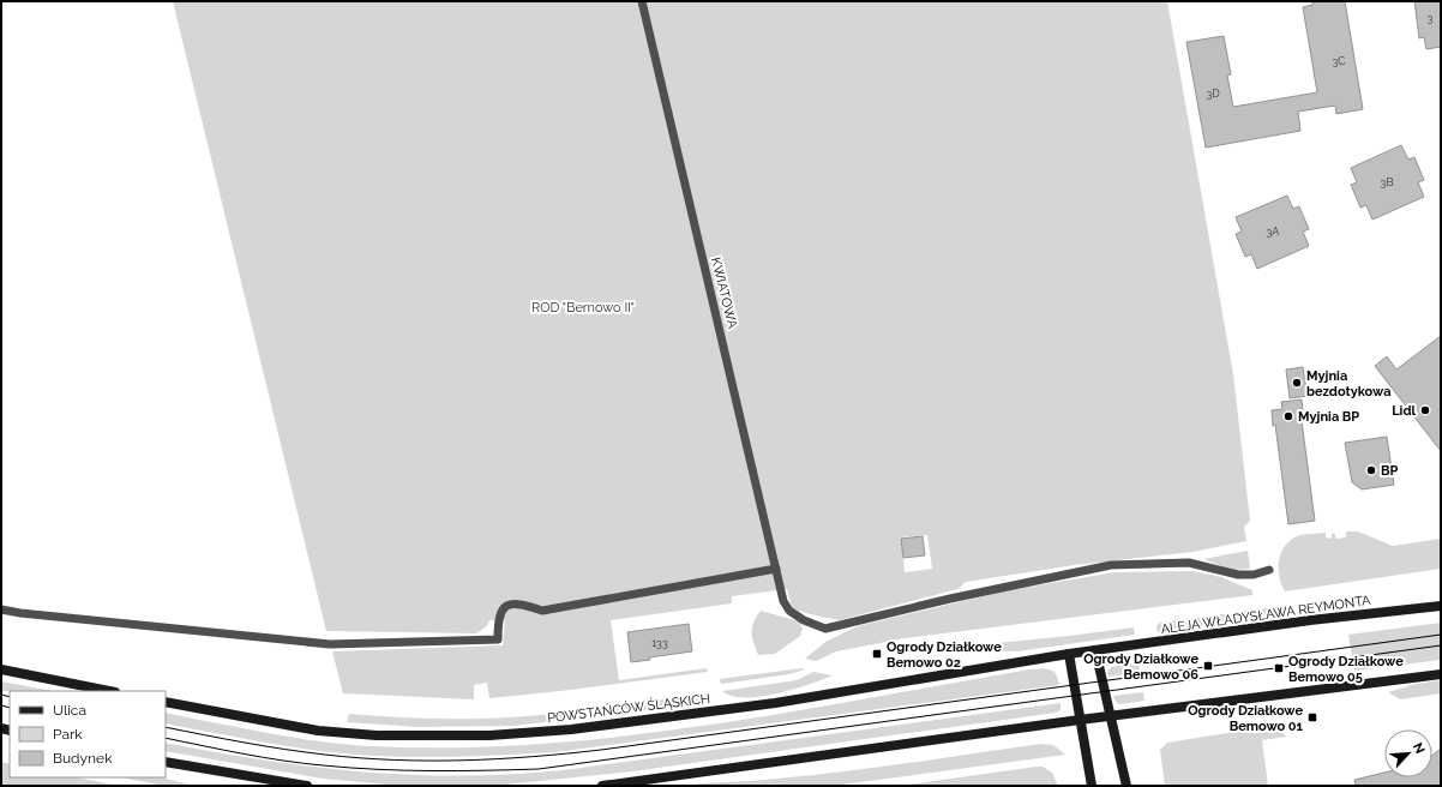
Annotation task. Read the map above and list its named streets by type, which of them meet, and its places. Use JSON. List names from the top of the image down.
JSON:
{
  "streets": {
    "main road": ["ALEJA WŁADYSŁAWA REYMONTA", "POWSTAŃCÓW ŚLĄSKICH"],
    "lane": ["KWIATOWA"]
  },
  "crossings": [
    ["ALEJA WŁADYSŁAWA REYMONTA", "POWSTAŃCÓW ŚLĄSKICH"]
  ],
  "parks": ["ROD \"Bemowo II\""],
  "places": {
    "other": [
      "Myjnia bezdotykowa",
      "Lidl",
      "Myjnia BP",
      "BP"
    ],
    "transit": [
      "Ogrody Działkowe Bemowo 02",
      "Ogrody Działkowe Bemowo 06",
      "Ogrody Działkowe Bemowo 05",
      "Ogrody Działkowe Bemowo 01"
    ]
  },
  "house_numbers": [
    "3",
    "3C",
    "3D",
    "3B",
    "3A",
    "133"
  ],
  "legend": ["Ulica", "Park", "Budynek"],
  "north": "top right"
}
